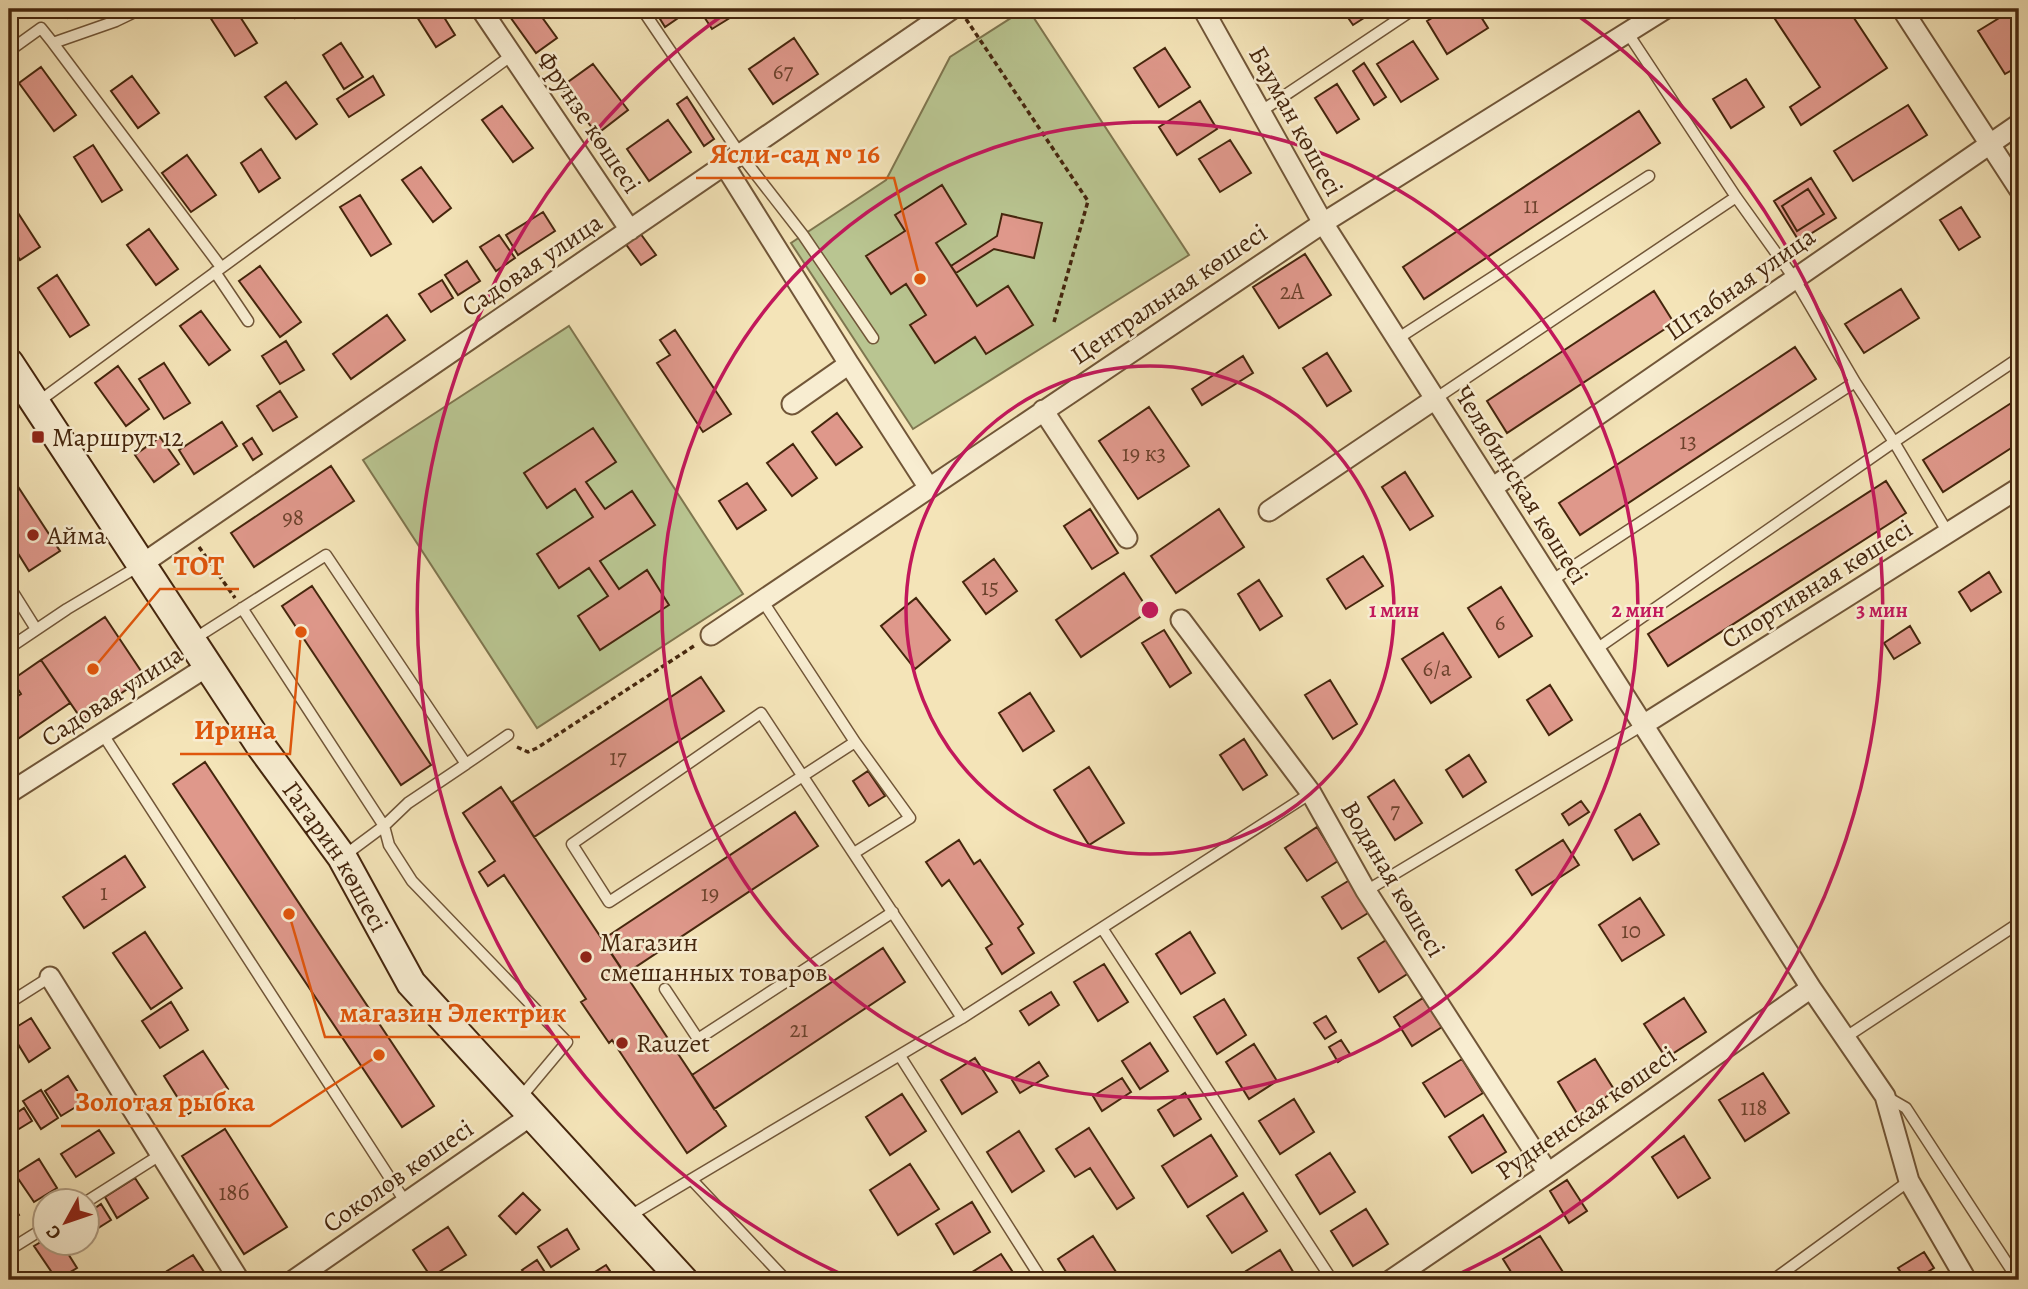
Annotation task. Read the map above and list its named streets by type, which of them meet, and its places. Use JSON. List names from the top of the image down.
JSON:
{
  "streets": {
    "street": [
      "Бауман көшесі",
      "Фрунзе көшесі",
      "Садовая улица",
      "Штабная улица",
      "Центральная көшесі",
      "Челябинская көшесі",
      "Спортивная көшесі",
      "Гагарин көшесі",
      "Водяная көшесі",
      "Рудненская көшесі",
      "Соколов көшесі"
    ]
  },
  "crossings": [
    ["Бауман көшесі", "Центральная көшесі"],
    ["Бауман көшесі", "Челябинская көшесі"],
    ["Фрунзе көшесі", "Садовая улица"],
    ["Садовая улица", "Гагарин көшесі"],
    ["Штабная улица", "Челябинская көшесі"],
    ["Центральная көшесі", "Челябинская көшесі"],
    ["Челябинская көшесі", "Спортивная көшесі"],
    ["Челябинская көшесі", "Рудненская көшесі"],
    ["Гагарин көшесі", "Соколов көшесі"],
    ["Водяная көшесі", "Рудненская көшесі"]
  ],
  "places": {
    "other": [
      "Ясли-сад № 16",
      "Айма",
      "Ирина",
      "ТОТ",
      "магазин Электрик",
      "Магазин смешанных товаров",
      "Rauzet",
      "Золотая рыбка"
    ],
    "transit": ["Маршрут 12"]
  },
  "house_numbers": [
    "67",
    "11",
    "2А",
    "13",
    "19 к3",
    "98",
    "15",
    "6",
    "6/а",
    "17",
    "7",
    "1",
    "19",
    "10",
    "21",
    "118",
    "18б"
  ],
  "north": "bottom left",
  "rings": ["1 мин", "2 мин", "3 мин"]
}
